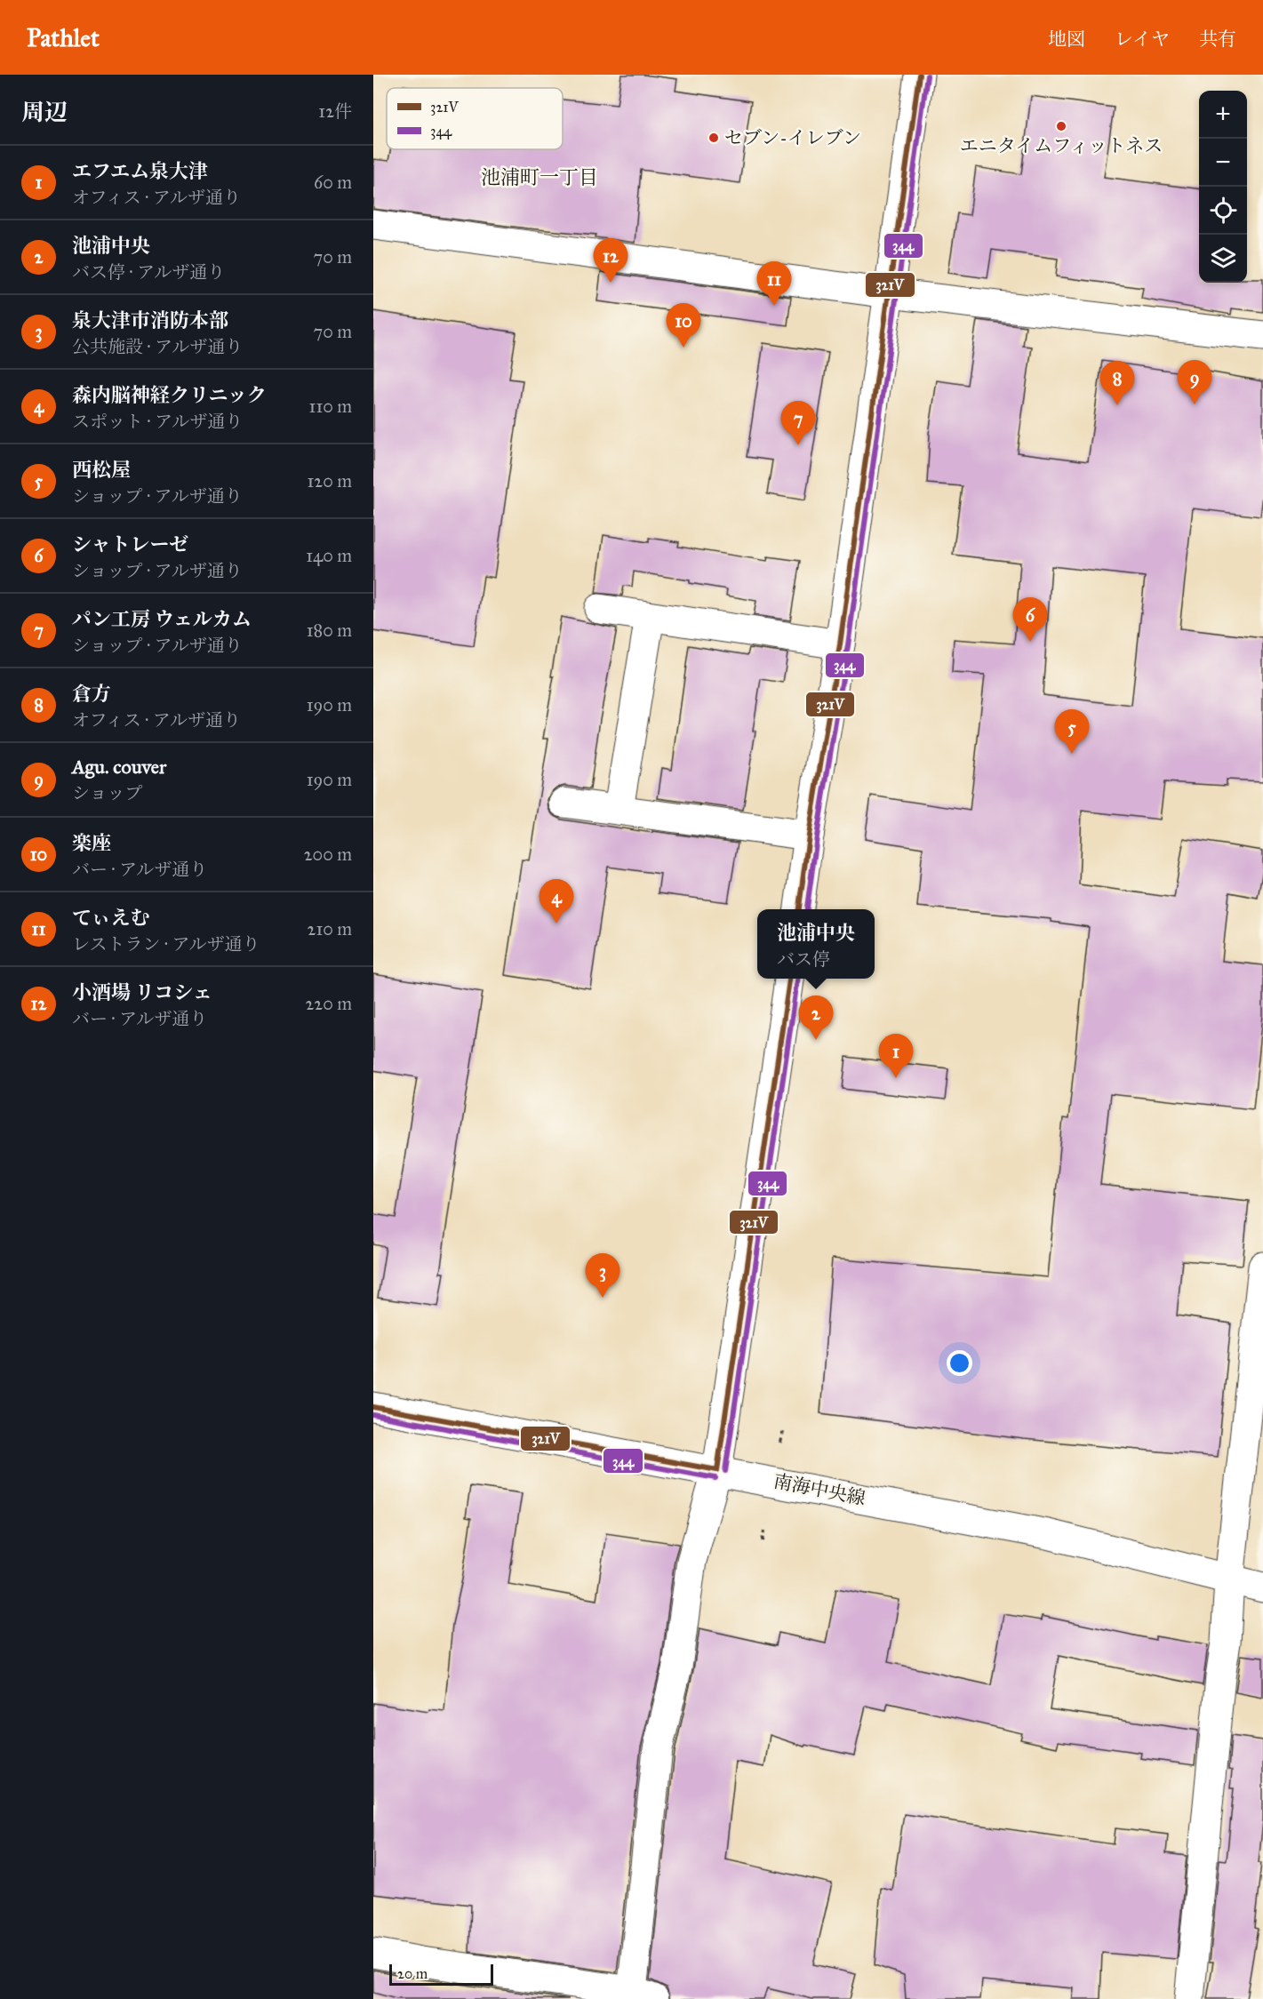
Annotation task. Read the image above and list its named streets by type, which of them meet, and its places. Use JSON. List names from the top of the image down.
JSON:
{
  "streets": {
    "street": ["南海中央線"]
  },
  "districts": ["池浦町一丁目"],
  "places": ["エニタイムフィットネス", "セブン-イレブン"],
  "lines": ["transit line 321V", "transit line 344"],
  "legend": ["321V", "344"],
  "scale_bar": "20 m",
  "page": {
    "header": "Pathlet",
    "nav": ["地図", "レイヤ", "共有"],
    "heading": ["周辺", "12件"],
    "map_buttons": ["+", "−"],
    "list": [
      {
        "mark": "1",
        "name": "エフエム泉大津",
        "note": "オフィス · アルザ通り",
        "value": "60 m"
      },
      {
        "mark": "2",
        "name": "池浦中央",
        "note": "バス停 · アルザ通り",
        "value": "70 m"
      },
      {
        "mark": "3",
        "name": "泉大津市消防本部",
        "note": "公共施設 · アルザ通り",
        "value": "70 m"
      },
      {
        "mark": "4",
        "name": "森内脳神経クリニック",
        "note": "スポット · アルザ通り",
        "value": "110 m"
      },
      {
        "mark": "5",
        "name": "西松屋",
        "note": "ショップ · アルザ通り",
        "value": "120 m"
      },
      {
        "mark": "6",
        "name": "シャトレーゼ",
        "note": "ショップ · アルザ通り",
        "value": "140 m"
      },
      {
        "mark": "7",
        "name": "パン工房 ウェルカム",
        "note": "ショップ · アルザ通り",
        "value": "180 m"
      },
      {
        "mark": "8",
        "name": "倉方",
        "note": "オフィス · アルザ通り",
        "value": "190 m"
      },
      {
        "mark": "9",
        "name": "Agu. couver",
        "note": "ショップ",
        "value": "190 m"
      },
      {
        "mark": "10",
        "name": "楽座",
        "note": "バー · アルザ通り",
        "value": "200 m"
      },
      {
        "mark": "11",
        "name": "てぃえむ",
        "note": "レストラン · アルザ通り",
        "value": "210 m"
      },
      {
        "mark": "12",
        "name": "小酒場 リコシェ",
        "note": "バー · アルザ通り",
        "value": "220 m"
      }
    ],
    "pins": [
      "12",
      "11",
      "10",
      "9",
      "8",
      "7",
      "6",
      "5",
      "4",
      "2",
      "1",
      "3"
    ],
    "popup": ["池浦中央", "バス停"],
    "scale": "20 m"
  }
}
